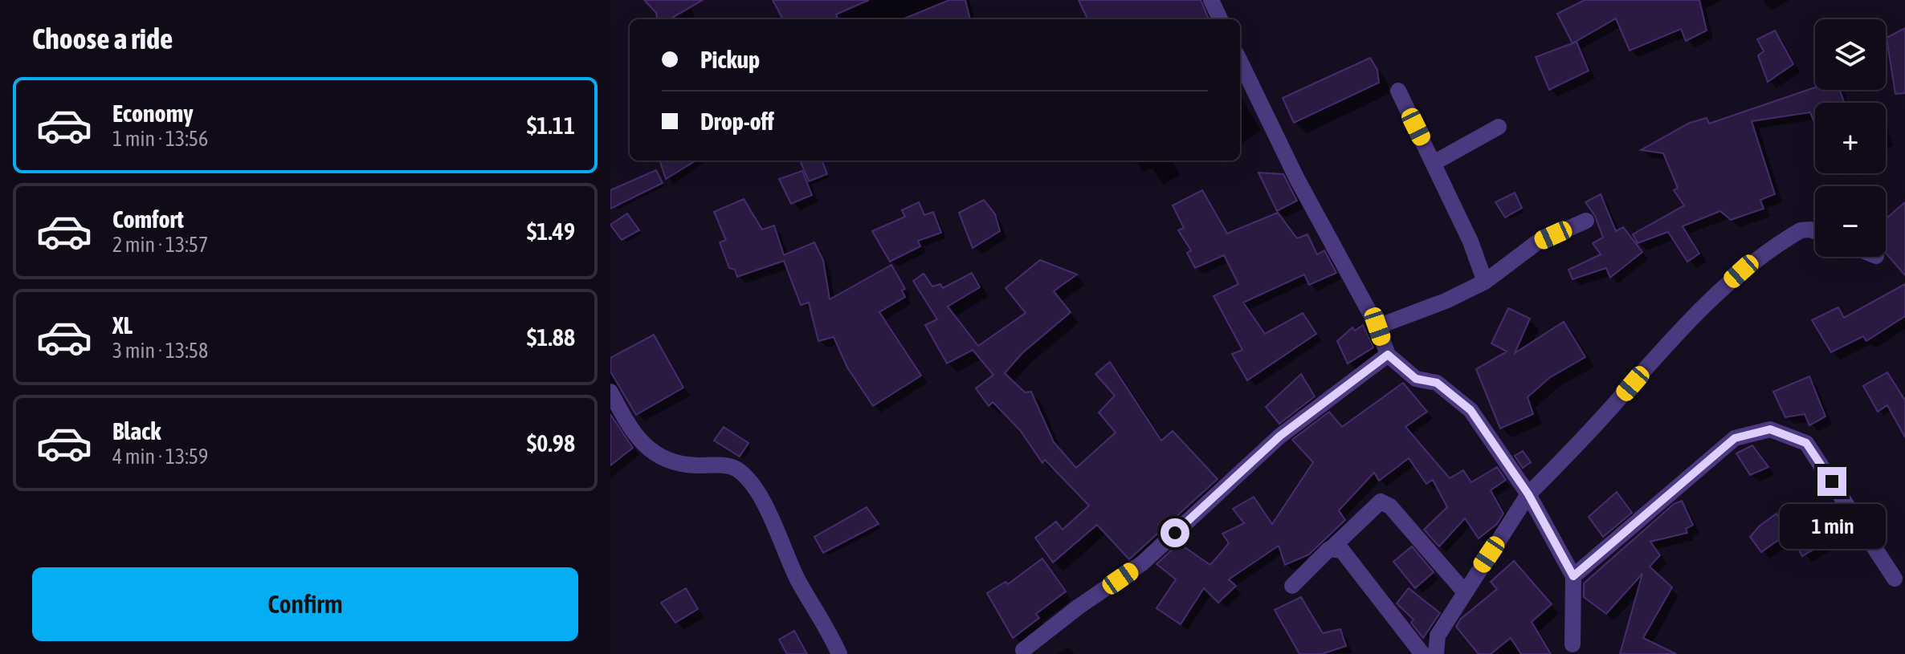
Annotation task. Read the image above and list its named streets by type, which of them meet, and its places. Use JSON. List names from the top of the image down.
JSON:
{
  "page": {
    "heading": "Choose a ride",
    "map_buttons": ["+", "−"],
    "banner": ["Pickup", "Drop-off"],
    "list": [
      {
        "name": "Economy",
        "note": "1 min · 13:56",
        "value": "$1.11"
      },
      {
        "name": "Comfort",
        "note": "2 min · 13:57",
        "value": "$1.49"
      },
      {
        "name": "XL",
        "note": "3 min · 13:58",
        "value": "$1.88"
      },
      {
        "name": "Black",
        "note": "4 min · 13:59",
        "value": "$0.98"
      }
    ],
    "bubble": "1 min",
    "buttons": "Confirm"
  }
}
